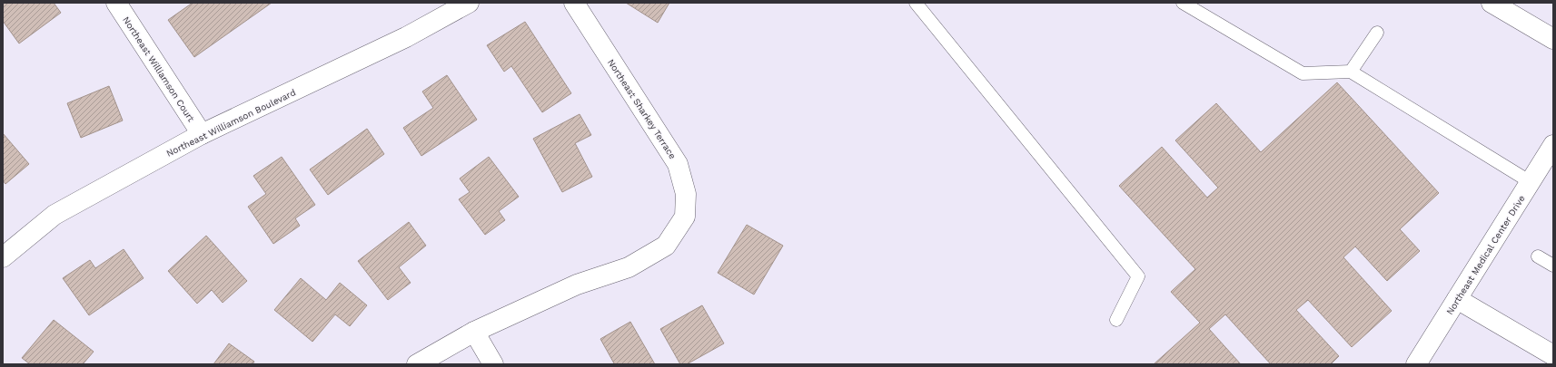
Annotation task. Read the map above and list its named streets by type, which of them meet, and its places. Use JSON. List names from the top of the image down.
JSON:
{
  "streets": {
    "street": [
      "Northeast Williamson Court",
      "Northeast Sharkey Terrace",
      "Northeast Williamson Boulevard",
      "Northeast Medical Center Drive"
    ]
  },
  "crossings": [
    ["Northeast Williamson Court", "Northeast Williamson Boulevard"]
  ]
}
